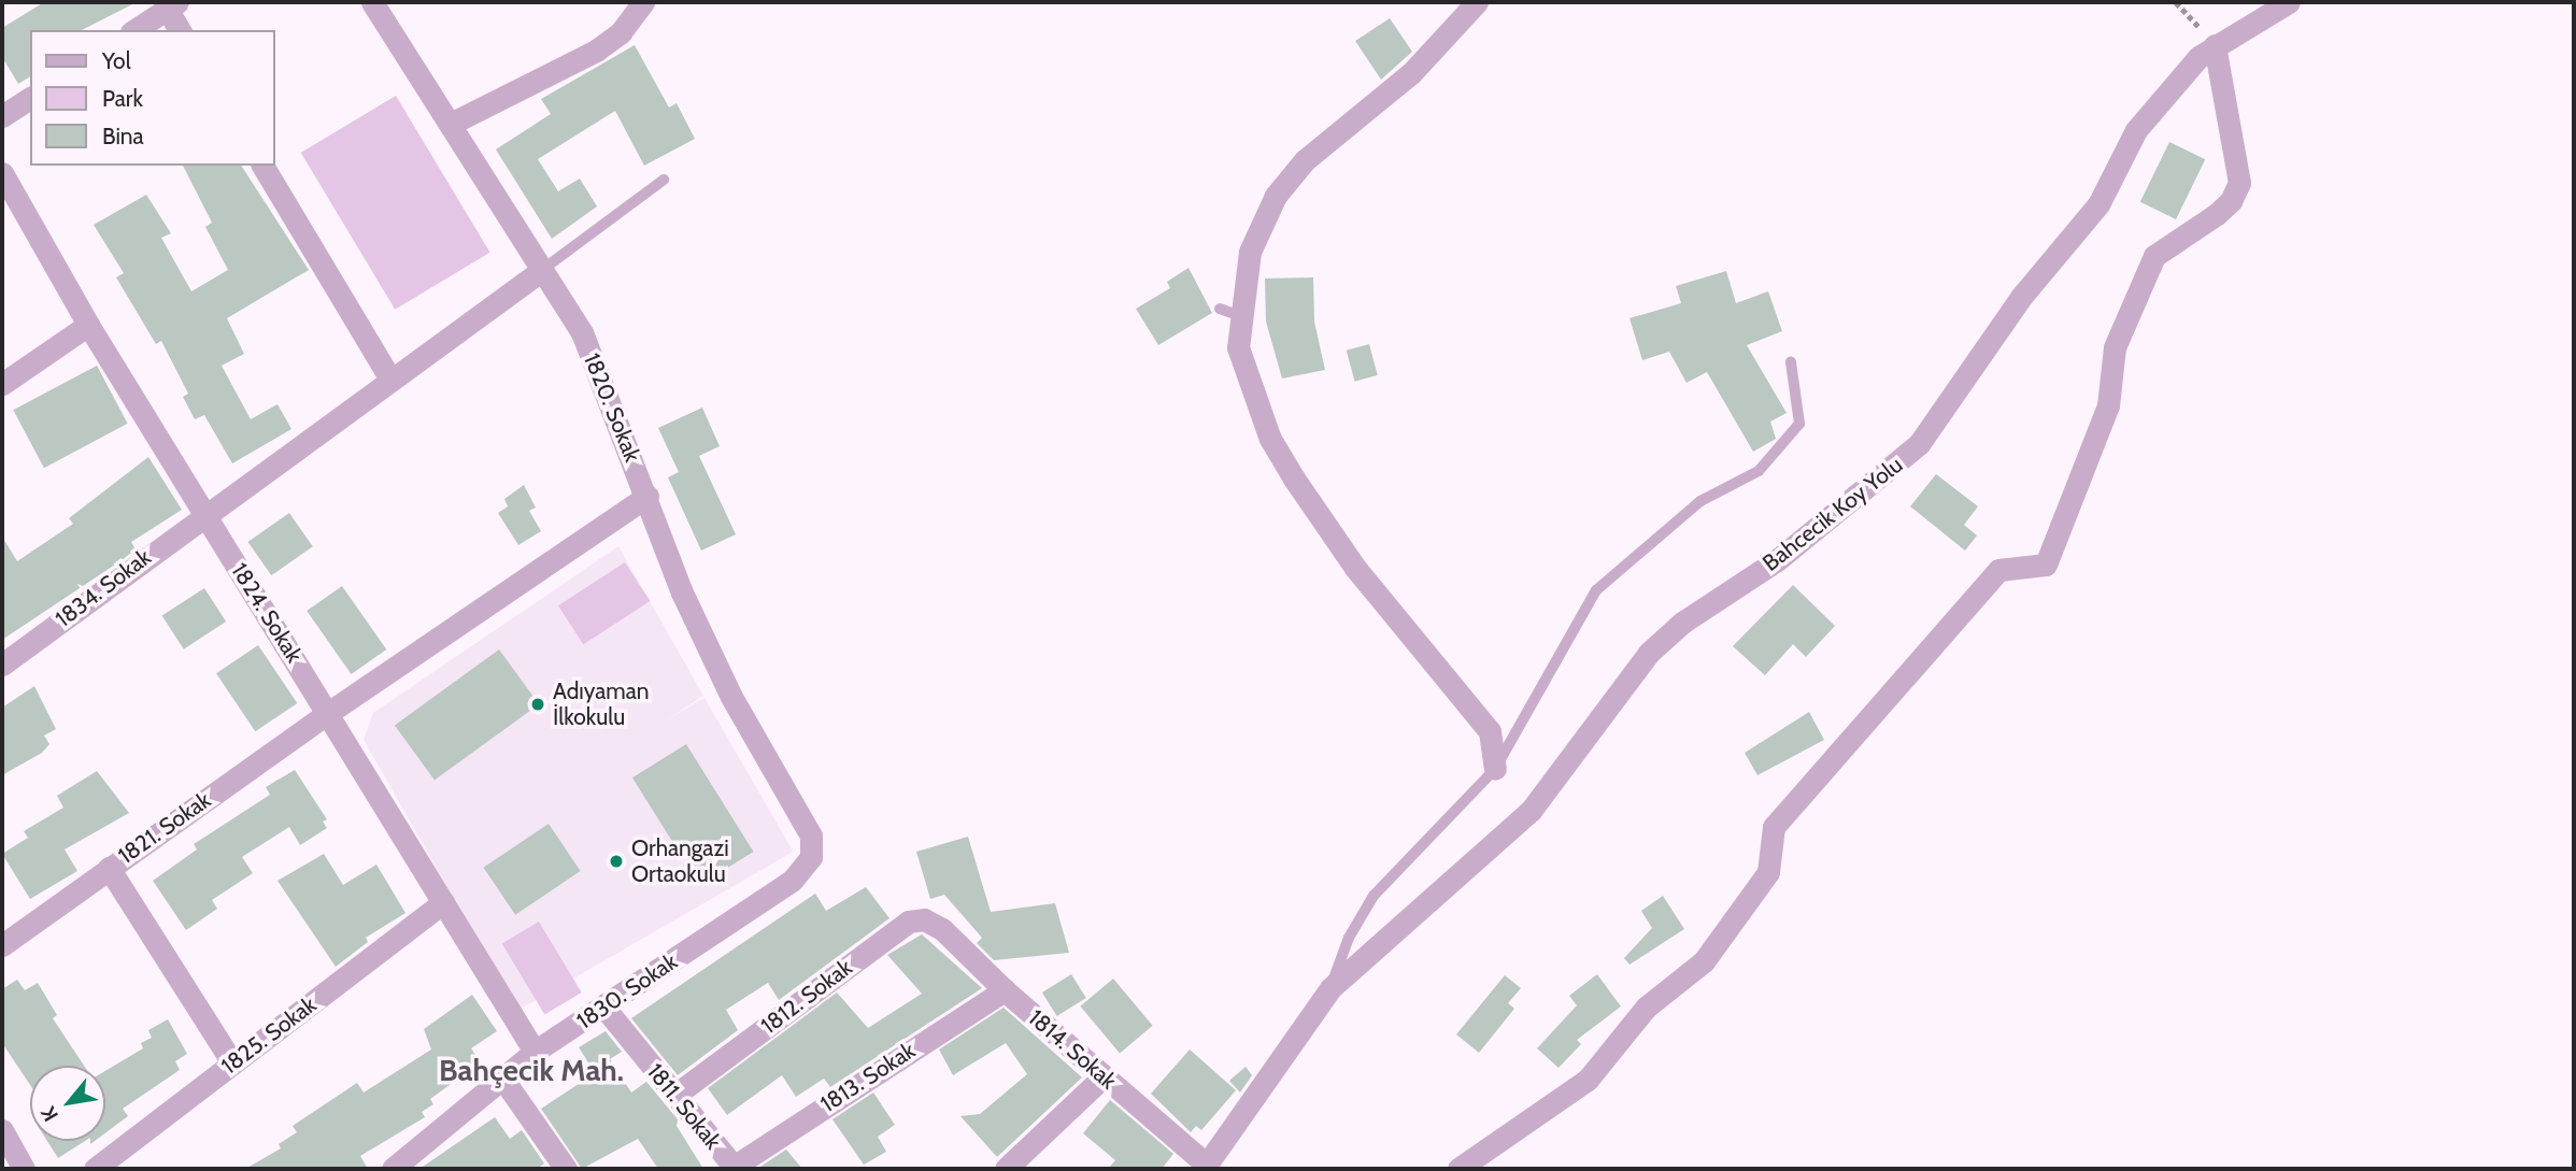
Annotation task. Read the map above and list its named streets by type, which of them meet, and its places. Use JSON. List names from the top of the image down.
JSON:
{
  "streets": {
    "street": [
      "1820. Sokak",
      "Bahcecik Koy Yolu",
      "1834. Sokak",
      "1824. Sokak",
      "1821. Sokak",
      "1830. Sokak",
      "1812. Sokak",
      "1825. Sokak",
      "1814. Sokak",
      "1813. Sokak",
      "1811. Sokak"
    ]
  },
  "crossings": [
    ["1820. Sokak", "1834. Sokak"],
    ["1820. Sokak", "1821. Sokak"],
    ["1820. Sokak", "1830. Sokak"],
    ["Bahcecik Koy Yolu", "1814. Sokak"],
    ["1834. Sokak", "1824. Sokak"],
    ["1824. Sokak", "1821. Sokak"],
    ["1824. Sokak", "1830. Sokak"],
    ["1824. Sokak", "1825. Sokak"],
    ["1830. Sokak", "1811. Sokak"],
    ["1812. Sokak", "1814. Sokak"],
    ["1812. Sokak", "1811. Sokak"],
    ["1814. Sokak", "1813. Sokak"],
    ["1813. Sokak", "1811. Sokak"]
  ],
  "districts": ["Bahçecik Mah."],
  "places": ["Adıyaman İlkokulu", "Orhangazi Ortaokulu"],
  "legend": ["Yol", "Park", "Bina"],
  "north": "bottom left"
}
